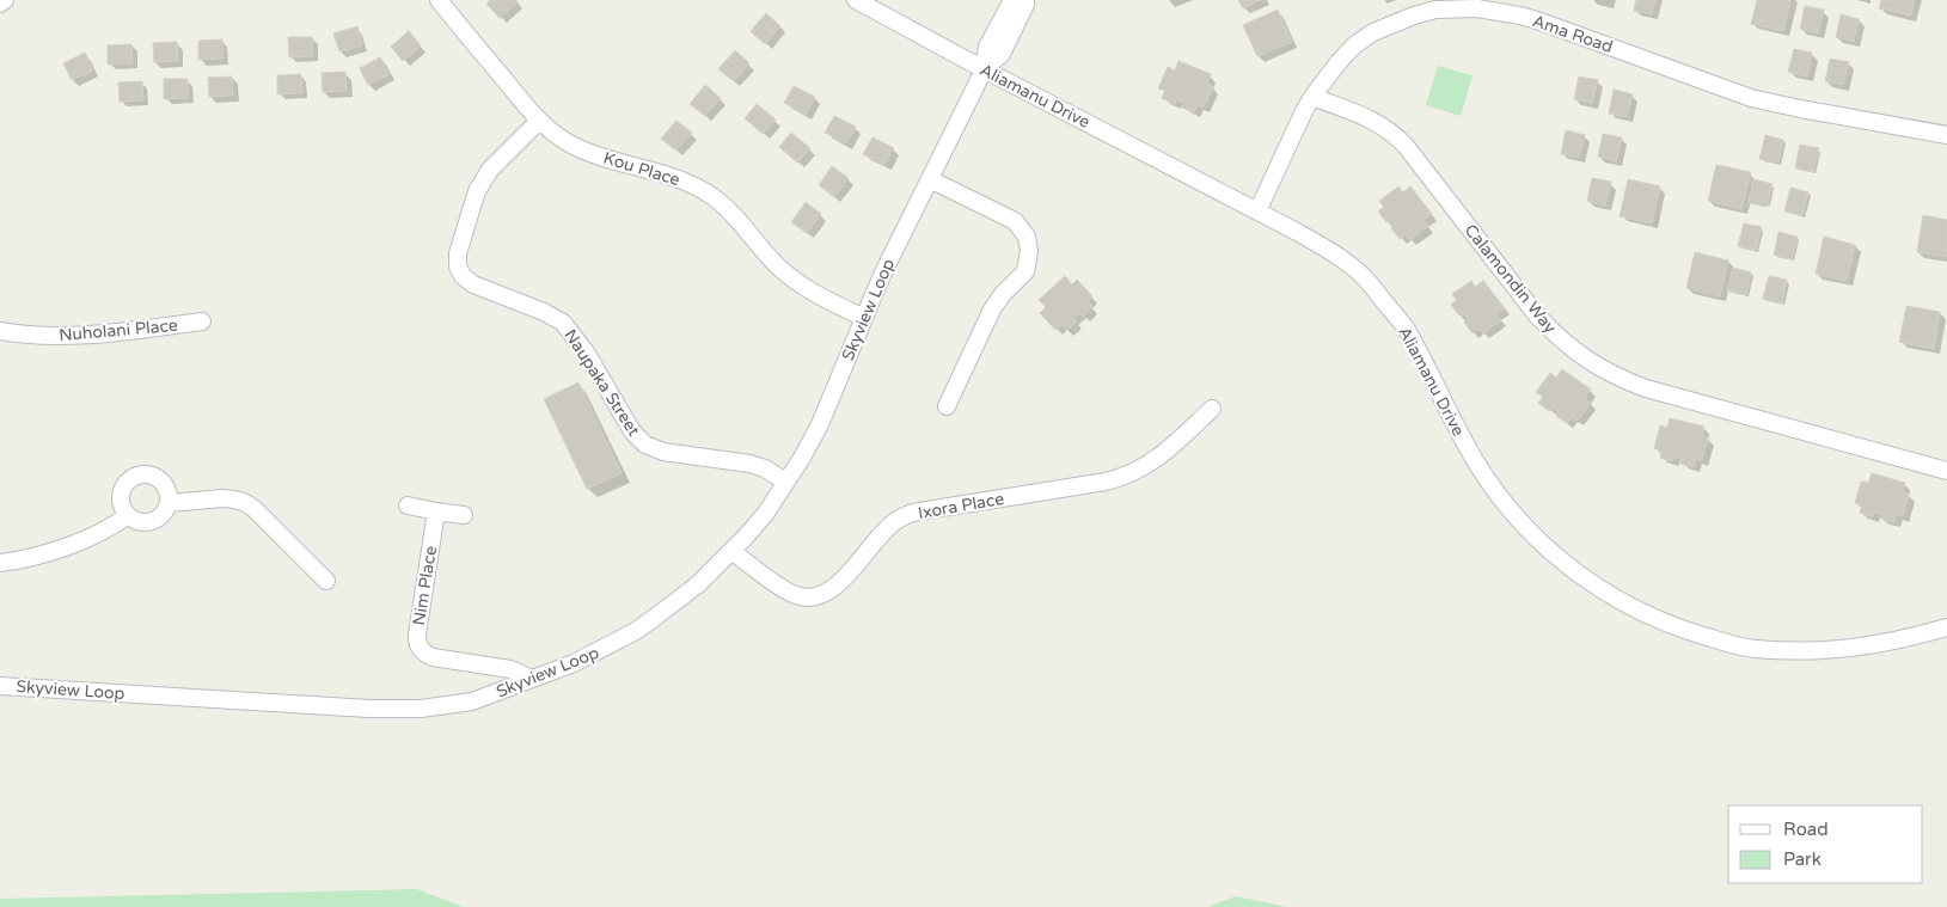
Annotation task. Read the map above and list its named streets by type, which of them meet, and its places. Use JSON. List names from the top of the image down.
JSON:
{
  "streets": {
    "street": [
      "Ama Road",
      "Aliamanu Drive",
      "Kou Place",
      "Calamondin Way",
      "Skyview Loop",
      "Nuholani Place",
      "Naupaka Street",
      "Ixora Place",
      "Nim Place"
    ]
  },
  "crossings": [
    ["Ama Road", "Aliamanu Drive"],
    ["Ama Road", "Calamondin Way"],
    ["Aliamanu Drive", "Skyview Loop"],
    ["Kou Place", "Skyview Loop"],
    ["Kou Place", "Naupaka Street"],
    ["Skyview Loop", "Naupaka Street"],
    ["Skyview Loop", "Ixora Place"],
    ["Skyview Loop", "Nim Place"]
  ],
  "legend": ["Road", "Park"]
}
